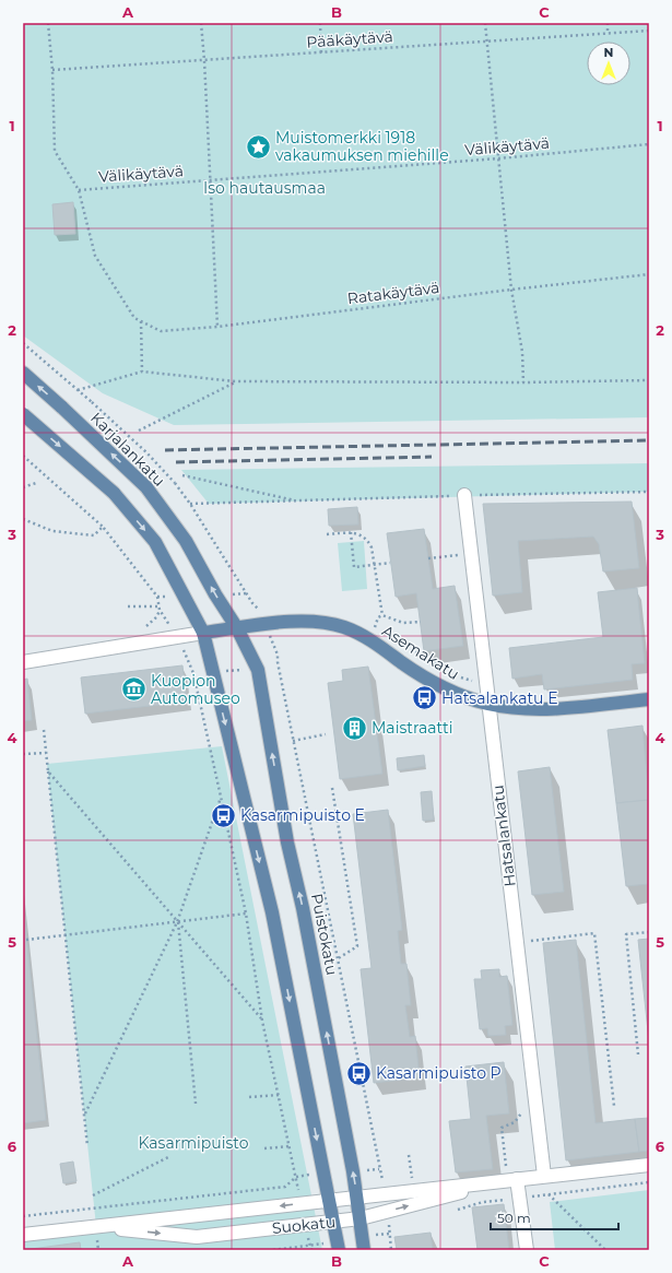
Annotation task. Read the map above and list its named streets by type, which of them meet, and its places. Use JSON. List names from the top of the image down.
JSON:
{
  "streets": {
    "main road": ["Karjalankatu", "Asemakatu", "Puistokatu"],
    "street": ["Hatsalankatu", "Suokatu"],
    "path": ["Pääkäytävä", "Välikäytävä", "Ratakäytävä"]
  },
  "crossings": [
    ["Pääkäytävä", "Ratakäytävä"],
    ["Välikäytävä", "Ratakäytävä"],
    ["Karjalankatu", "Asemakatu"],
    ["Karjalankatu", "Puistokatu"],
    ["Asemakatu", "Hatsalankatu"],
    ["Asemakatu", "Puistokatu"],
    ["Hatsalankatu", "Suokatu"],
    ["Puistokatu", "Suokatu"]
  ],
  "parks": ["Iso hautausmaa", "Kasarmipuisto"],
  "places": {
    "place": ["Muistomerkki 1918 vakaumuksen miehille"],
    "museum": ["Kuopion Automuseo"],
    "bus stop": ["Hatsalankatu E", "Kasarmipuisto E", "Kasarmipuisto P"],
    "building": ["Maistraatti"]
  },
  "scale_bar": "50 m",
  "north": "top",
  "grid": {
    "columns": ["A", "B", "C"],
    "rows": [
      "1",
      "2",
      "3",
      "4",
      "5",
      "6"
    ]
  }
}
